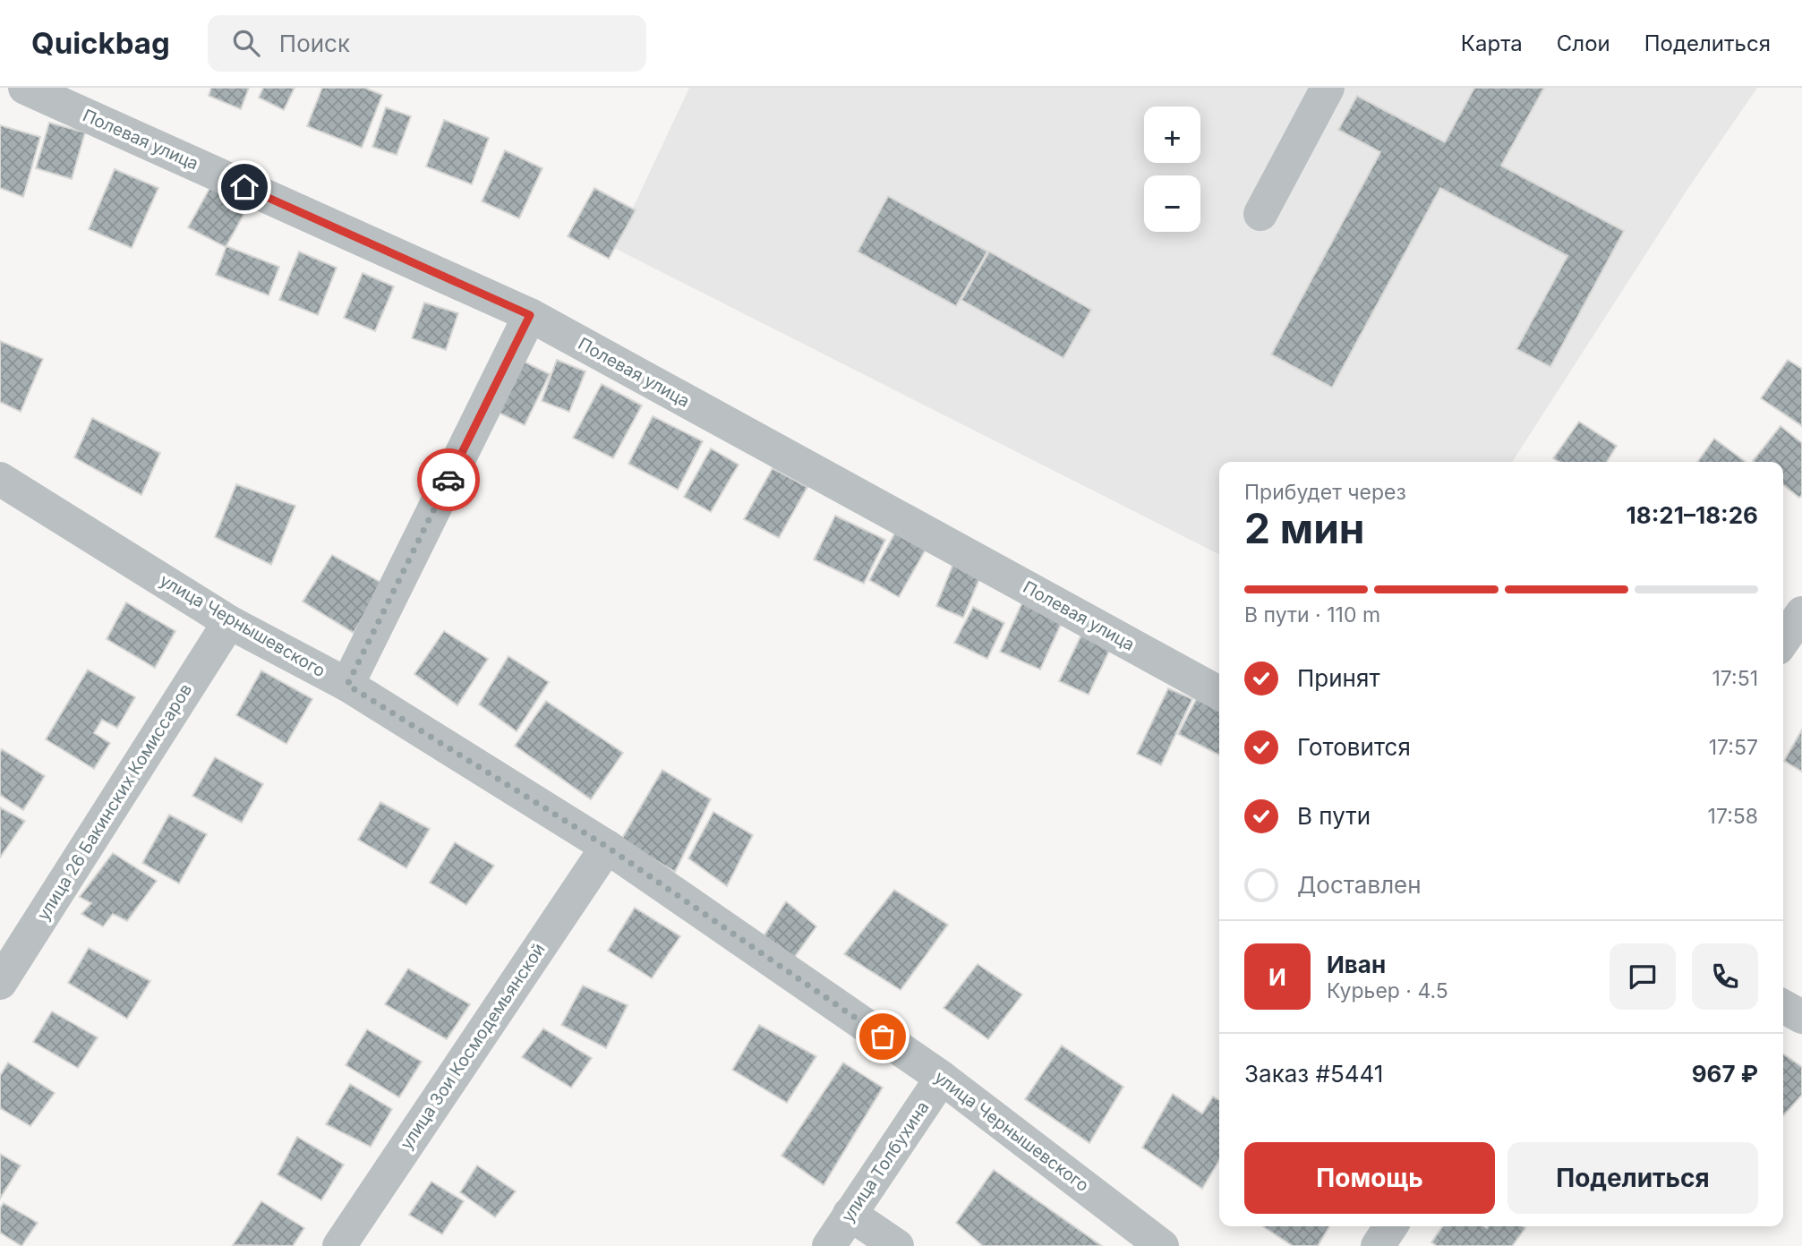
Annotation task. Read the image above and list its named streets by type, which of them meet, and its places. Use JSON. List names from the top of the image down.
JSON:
{
  "streets": {
    "street": [
      "Полевая улица",
      "улица Чернышевского",
      "улица 26 Бакинских Комиссаров",
      "улица Зои Космодемьянской",
      "улица Толбухина"
    ]
  },
  "crossings": [
    ["улица Чернышевского", "улица 26 Бакинских Комиссаров"],
    ["улица Чернышевского", "улица Зои Космодемьянской"],
    ["улица Чернышевского", "улица Толбухина"]
  ],
  "page": {
    "header": "Quickbag",
    "search": "Поиск",
    "nav": ["Карта", "Слои", "Поделиться"],
    "map_buttons": ["+", "−"],
    "heading": ["2 мин", "Прибудет через", "18:21–18:26"],
    "panel": [
      "Иван",
      "Курьер · 4.5",
      "Заказ #5441",
      "967 ₽"
    ],
    "bar": "В пути · 110 m",
    "list": [
      ["Принят", "17:51"],
      ["Готовится", "17:57"],
      ["В пути", "17:58"],
      "Доставлен"
    ],
    "round": "И",
    "buttons": ["Помощь", "Поделиться"]
  }
}
